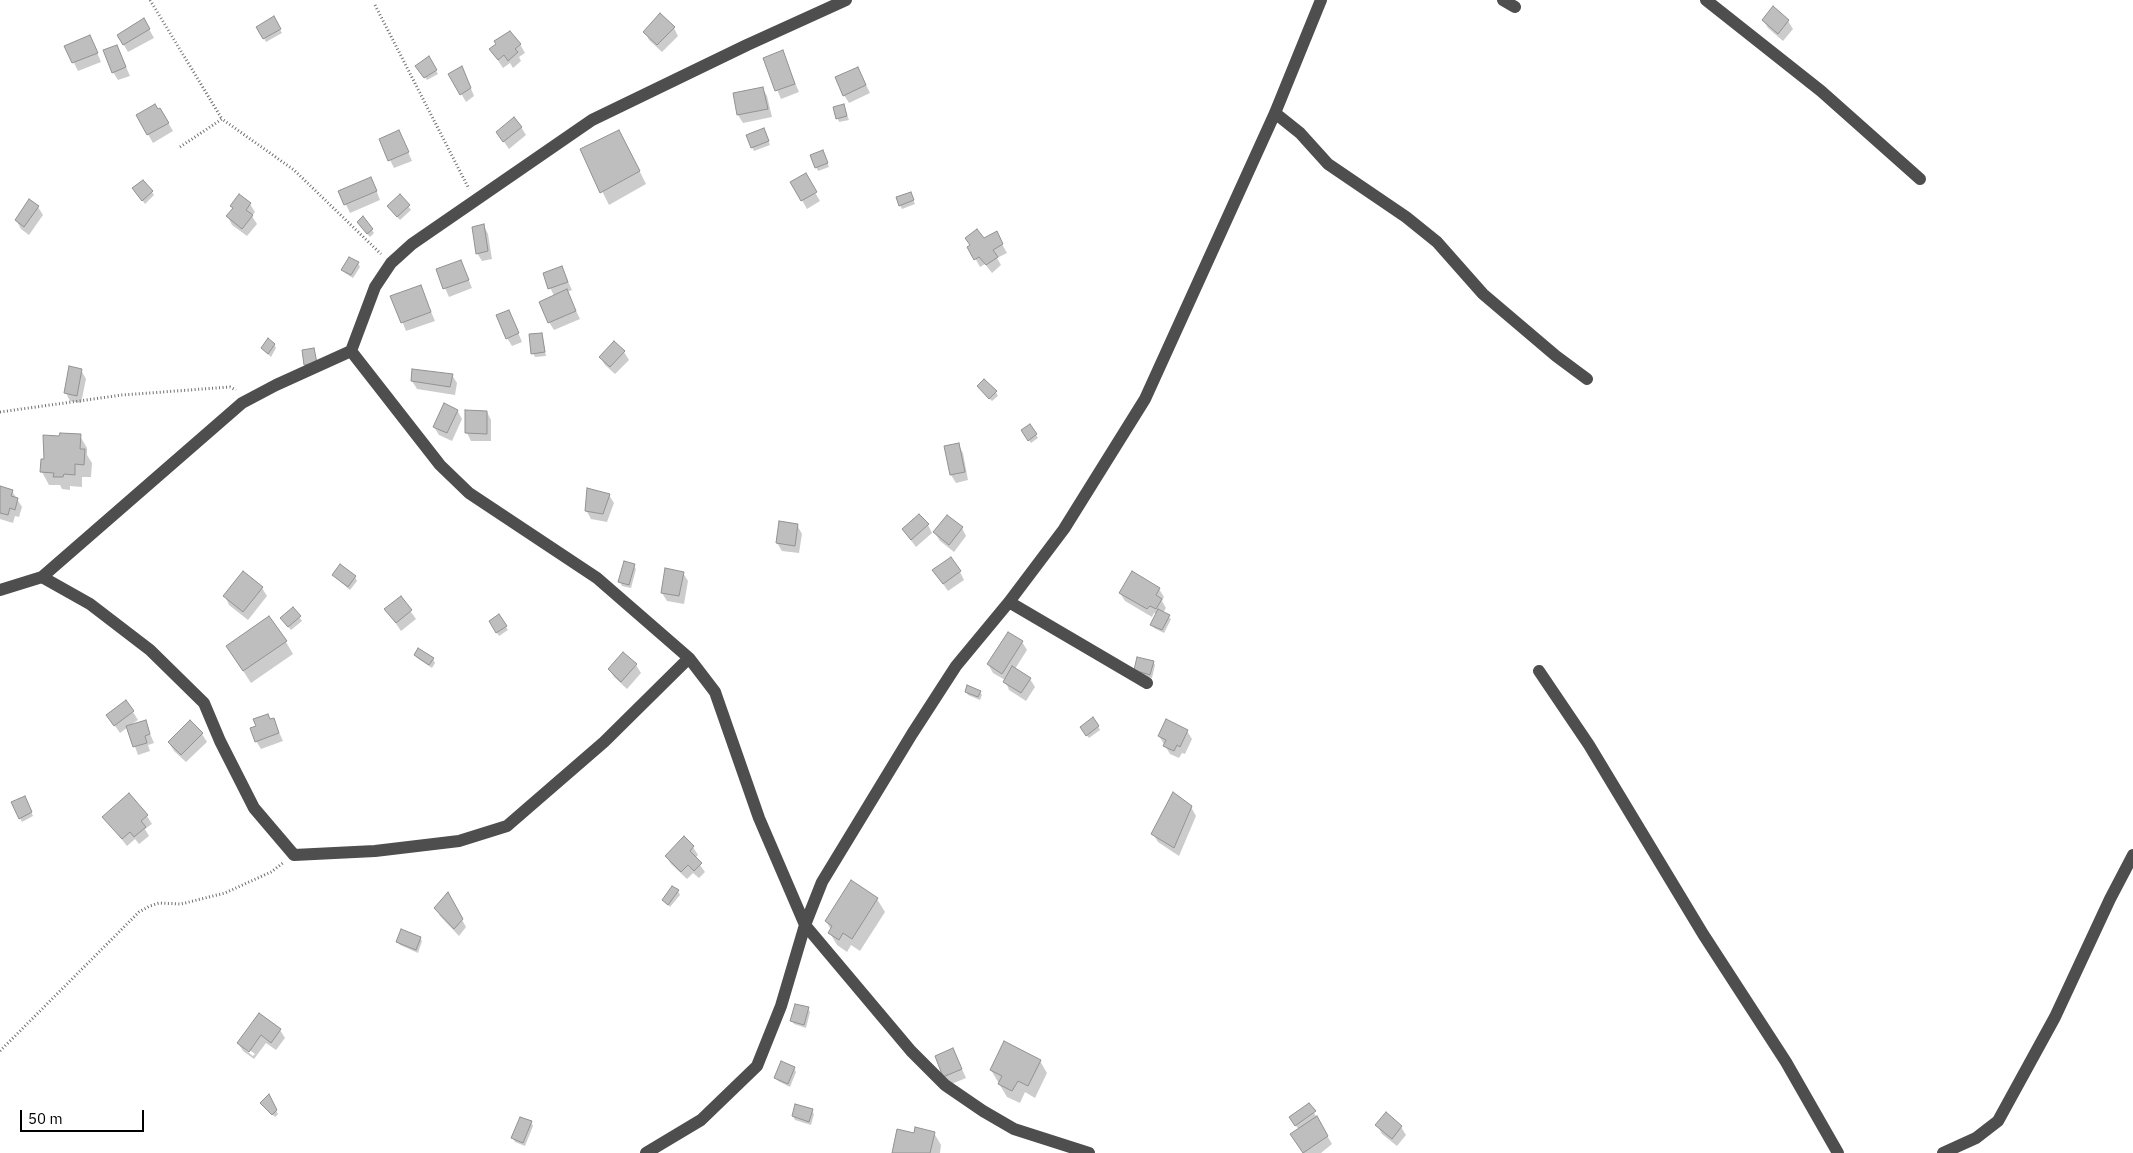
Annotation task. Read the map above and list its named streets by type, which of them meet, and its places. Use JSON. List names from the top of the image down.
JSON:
{
  "scale_bar": "50 m"
}
